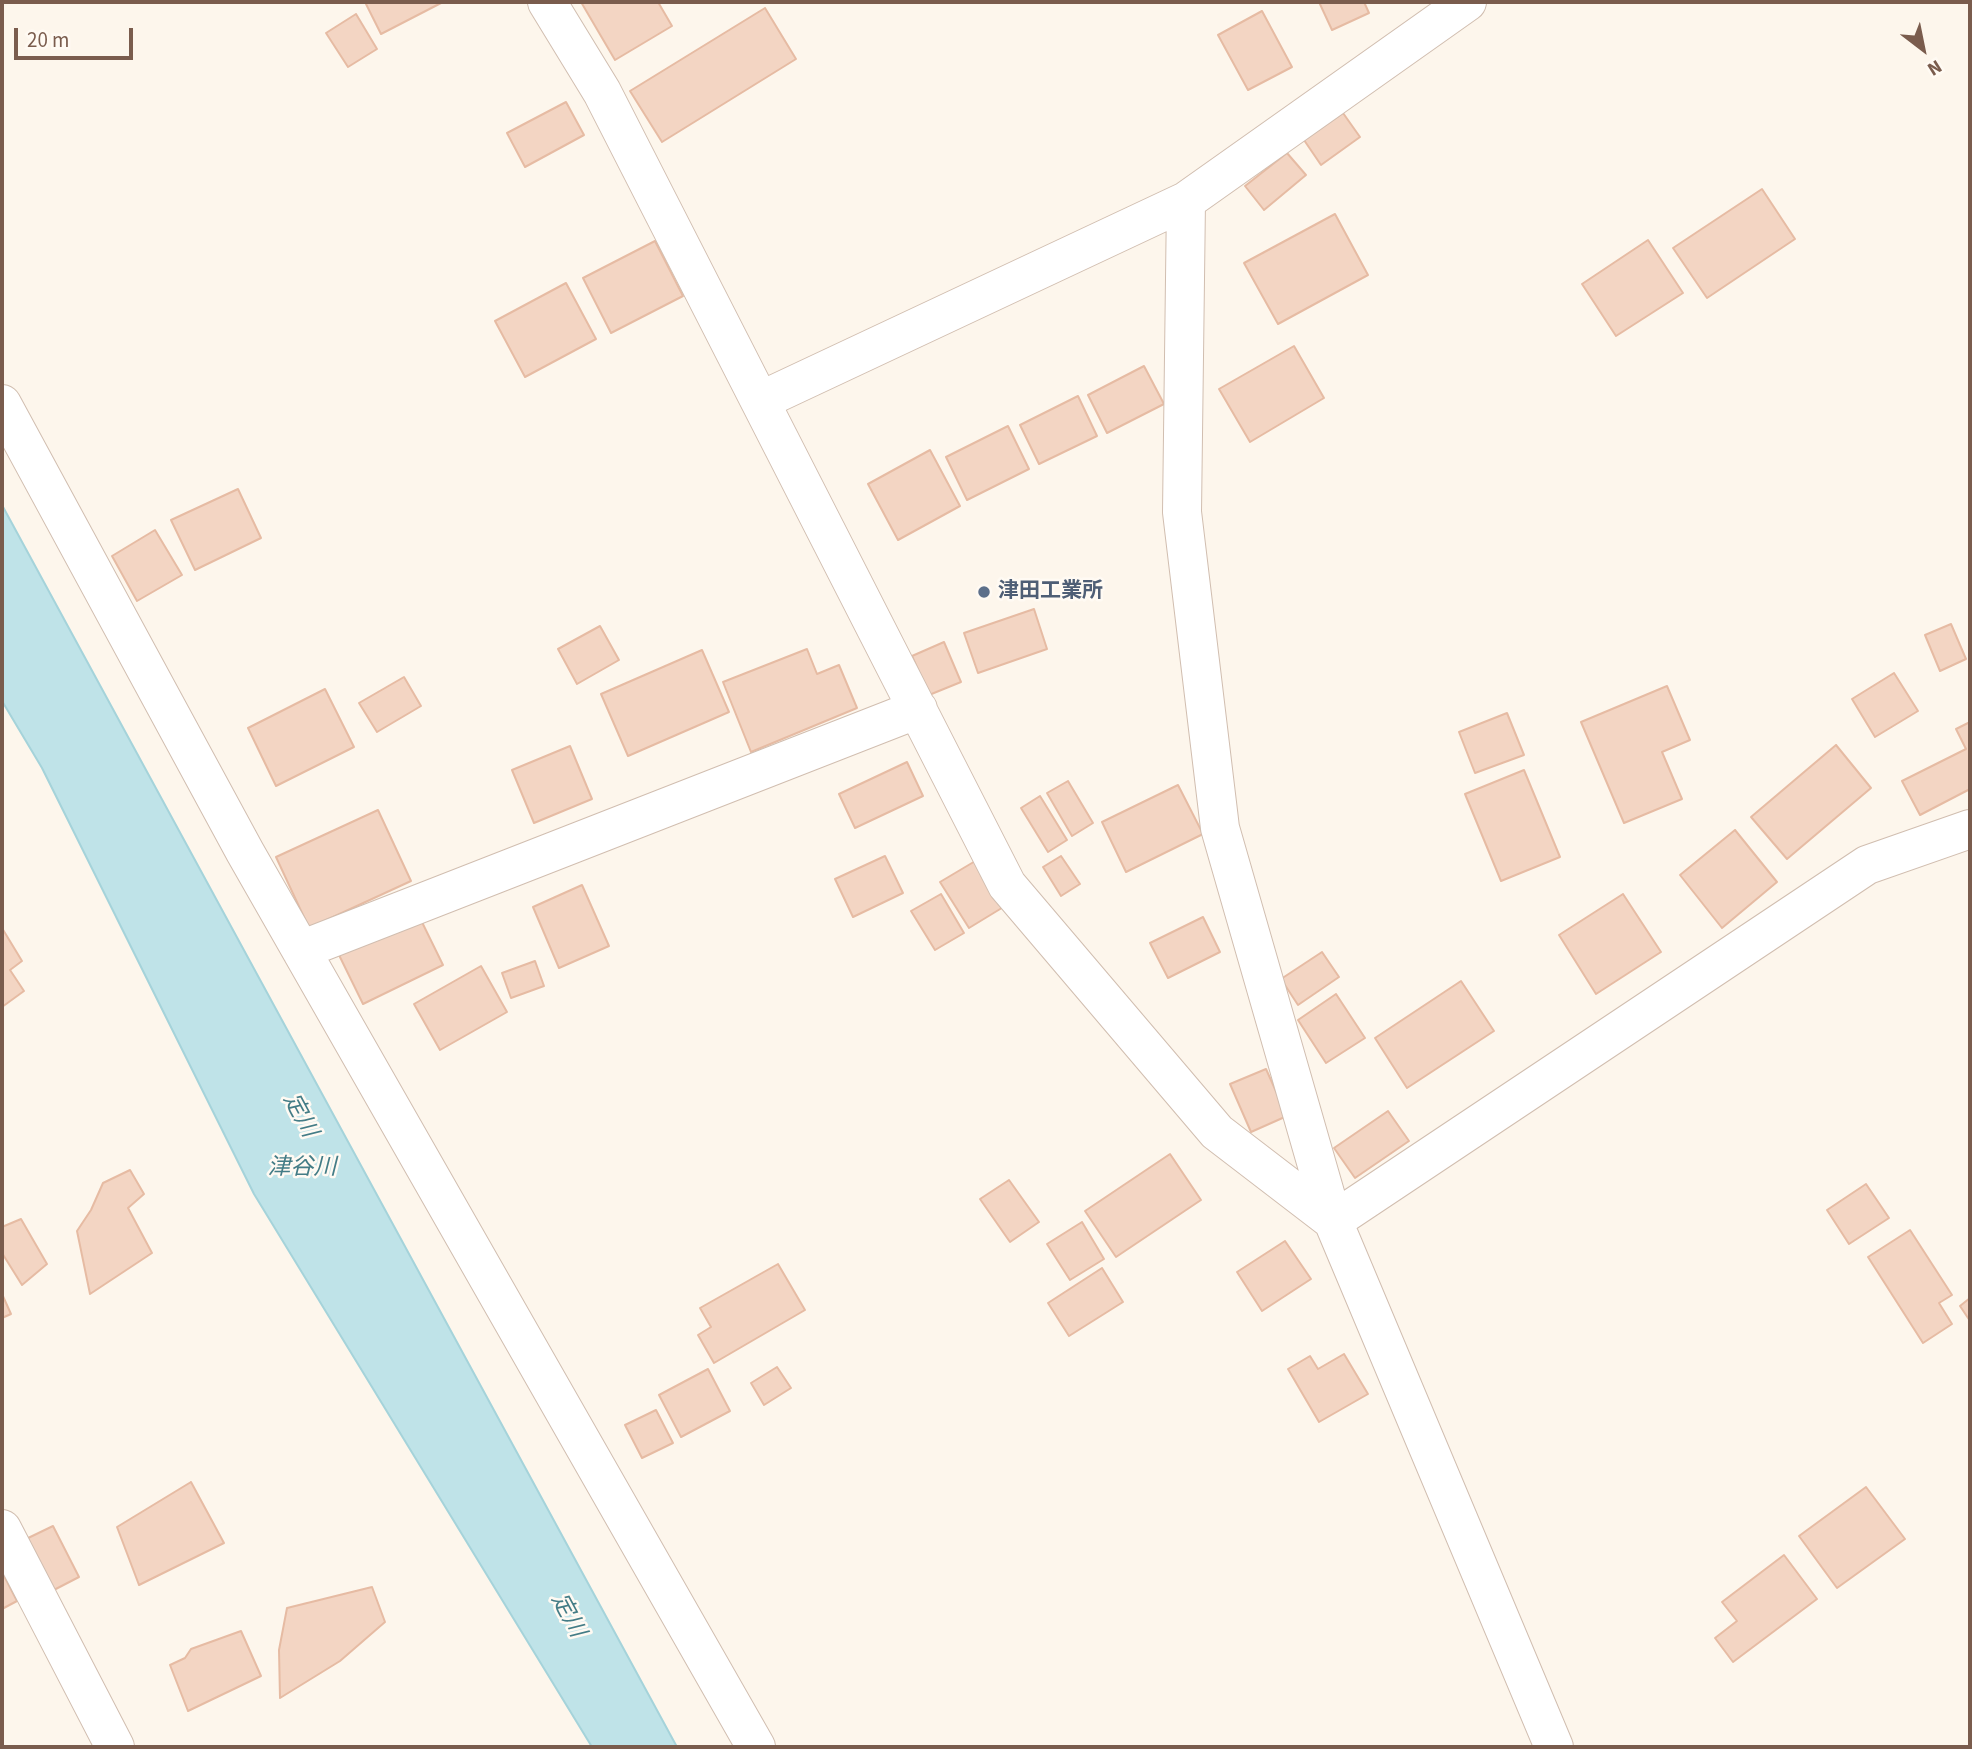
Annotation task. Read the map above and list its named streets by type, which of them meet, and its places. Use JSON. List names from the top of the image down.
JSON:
{
  "water": ["定川", "津谷川"],
  "places": ["津田工業所"],
  "scale_bar": "20 m",
  "north": "bottom right"
}
